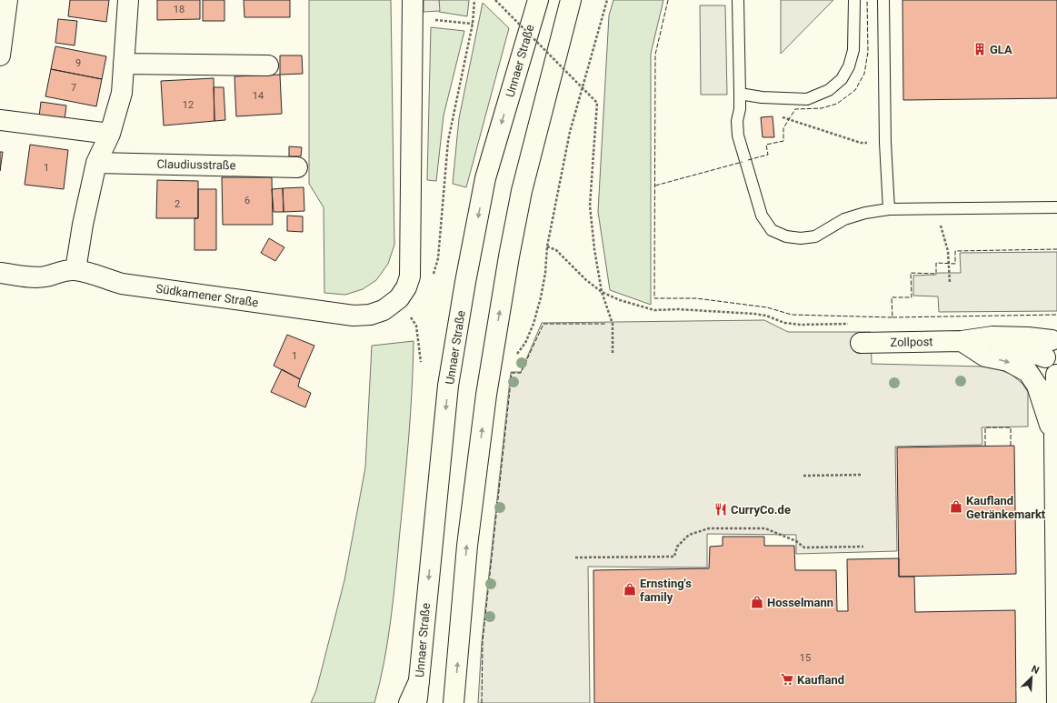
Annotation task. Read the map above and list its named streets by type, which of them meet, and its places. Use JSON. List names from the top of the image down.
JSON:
{
  "streets": {
    "main road": [
      "Unnaer Straße",
      "Claudiusstraße",
      "Südkamener Straße",
      "Zollpost"
    ]
  },
  "places": {
    "building": ["GLA"],
    "shop": ["Kaufland Getränkemarkt", "Ernsting's family", "Hosselmann"],
    "restaurant": ["CurryCo.de"],
    "supermarket": ["Kaufland"]
  },
  "house_numbers": [
    "18",
    "9",
    "7",
    "14",
    "12",
    "1",
    "6",
    "2",
    "1",
    "15"
  ],
  "north": "top right"
}
